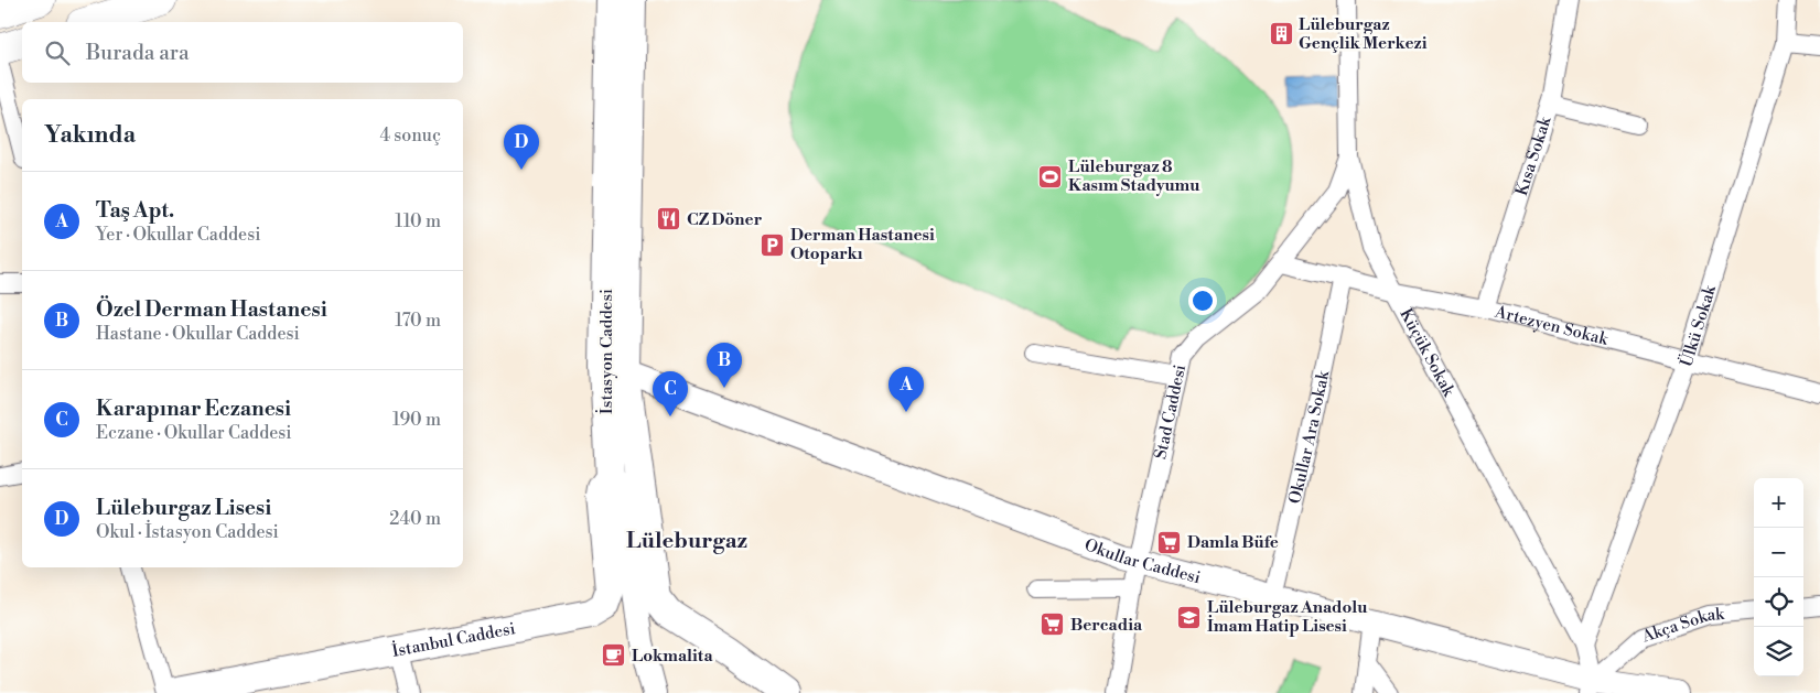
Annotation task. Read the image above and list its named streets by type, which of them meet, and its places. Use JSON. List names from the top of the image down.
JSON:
{
  "streets": {
    "main road": ["İstasyon Caddesi", "Okullar Caddesi", "İstanbul Caddesi"],
    "street": [
      "Kısa Sokak",
      "Artezyen Sokak",
      "Ülkü Sokak",
      "Küçük Sokak",
      "Stad Caddesi",
      "Okullar Ara Sokak",
      "Akça Sokak"
    ]
  },
  "crossings": [
    ["Kısa Sokak", "Artezyen Sokak"],
    ["Artezyen Sokak", "Ülkü Sokak"],
    ["Artezyen Sokak", "Küçük Sokak"],
    ["Artezyen Sokak", "Stad Caddesi"],
    ["Artezyen Sokak", "Okullar Ara Sokak"],
    ["Ülkü Sokak", "Küçük Sokak"],
    ["İstasyon Caddesi", "Okullar Caddesi"],
    ["İstasyon Caddesi", "İstanbul Caddesi"],
    ["Küçük Sokak", "Stad Caddesi"],
    ["Küçük Sokak", "Okullar Caddesi"],
    ["Küçük Sokak", "Akça Sokak"],
    ["Stad Caddesi", "Okullar Caddesi"],
    ["Okullar Ara Sokak", "Okullar Caddesi"],
    ["Okullar Caddesi", "Akça Sokak"]
  ],
  "districts": ["Lüleburgaz"],
  "places": {
    "building": ["Lüleburgaz Gençlik Merkezi"],
    "sports": ["Lüleburgaz 8 Kasım Stadyumu"],
    "restaurant": ["CZ Döner"],
    "parking": ["Derman Hastanesi Otoparkı"],
    "supermarket": ["Damla Büfe", "Bercadia"],
    "school or university": ["Lüleburgaz Anadolu İmam Hatip Lisesi"],
    "cafe": ["Lokmalita"]
  },
  "page": {
    "search": "Burada ara",
    "heading": ["Yakında", "4 sonuç"],
    "pins": [
      "D",
      "B",
      "A",
      "C"
    ],
    "list": [
      {
        "mark": "A",
        "name": "Taş Apt.",
        "note": "Yer · Okullar Caddesi",
        "value": "110 m"
      },
      {
        "mark": "B",
        "name": "Özel Derman Hastanesi",
        "note": "Hastane · Okullar Caddesi",
        "value": "170 m"
      },
      {
        "mark": "C",
        "name": "Karapınar Eczanesi",
        "note": "Eczane · Okullar Caddesi",
        "value": "190 m"
      },
      {
        "mark": "D",
        "name": "Lüleburgaz Lisesi",
        "note": "Okul · İstasyon Caddesi",
        "value": "240 m"
      }
    ],
    "map_buttons": ["+", "−"]
  }
}
